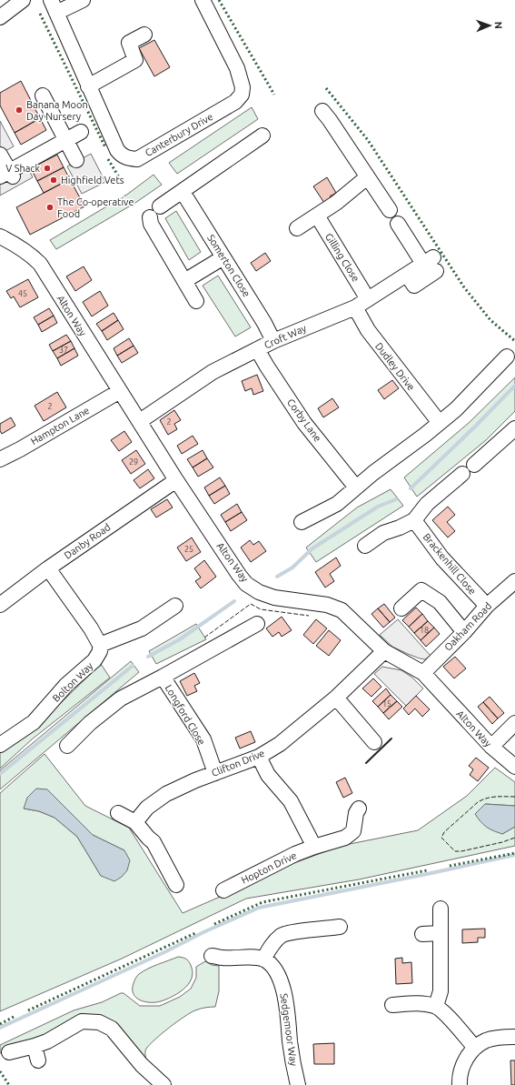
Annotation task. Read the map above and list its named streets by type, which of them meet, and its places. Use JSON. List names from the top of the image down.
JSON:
{
  "streets": {
    "street": [
      "Canterbury Drive",
      "Gilling Close",
      "Somerton Close",
      "Alton Way",
      "Croft Way",
      "Dudley Drive",
      "Corby Lane",
      "Hampton Lane",
      "Danby Road",
      "Brackenhill Close",
      "Oakham Road",
      "Bolton Way",
      "Longford Close",
      "Clifton Drive",
      "Hopton Drive",
      "Sedgemoor Way"
    ]
  },
  "crossings": [
    ["Gilling Close", "Croft Way"],
    ["Somerton Close", "Croft Way"],
    ["Alton Way", "Croft Way"],
    ["Alton Way", "Hampton Lane"],
    ["Alton Way", "Danby Road"],
    ["Alton Way", "Oakham Road"],
    ["Alton Way", "Clifton Drive"],
    ["Croft Way", "Dudley Drive"],
    ["Croft Way", "Corby Lane"],
    ["Brackenhill Close", "Oakham Road"],
    ["Longford Close", "Clifton Drive"]
  ],
  "places": [
    "Banana Moon Day Nursery",
    "V Shack",
    "Highfield Vets",
    "The Co-operative Food"
  ],
  "house_numbers": [
    "45",
    "37",
    "2",
    "2",
    "29",
    "25",
    "18",
    "15"
  ],
  "north": "right"
}
